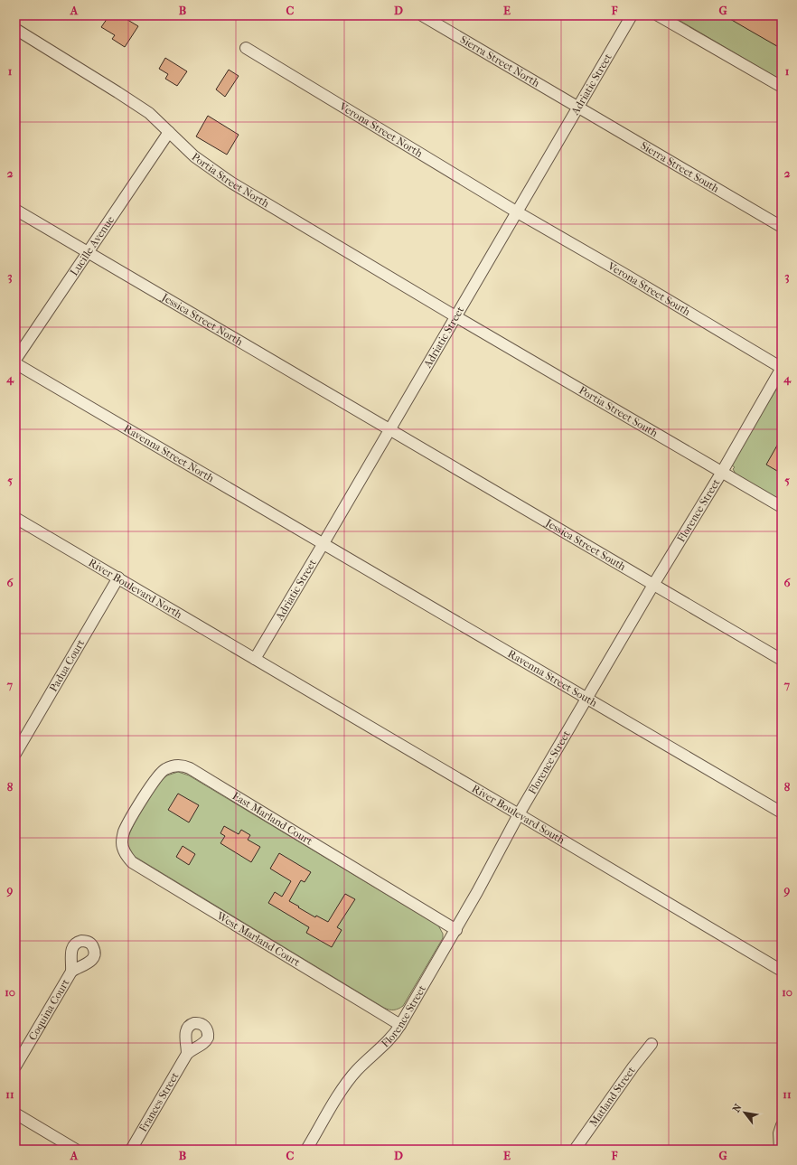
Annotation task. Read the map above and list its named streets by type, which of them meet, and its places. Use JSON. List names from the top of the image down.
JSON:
{
  "streets": {
    "street": [
      "Sierra Street North",
      "Adriatic Street",
      "Verona Street North",
      "Sierra Street South",
      "Portia Street North",
      "Lucille Avenue",
      "Verona Street South",
      "Jessica Street North",
      "Portia Street South",
      "Ravenna Street North",
      "Florence Street",
      "Jessica Street South",
      "River Boulevard North",
      "Padua Court",
      "Ravenna Street South",
      "River Boulevard South",
      "East Marland Court",
      "West Marland Court",
      "Coquina Court",
      "Matland Street",
      "Frances Street"
    ]
  },
  "crossings": [
    ["Sierra Street North", "Adriatic Street"],
    ["Sierra Street North", "Sierra Street South"],
    ["Adriatic Street", "Verona Street North"],
    ["Adriatic Street", "Sierra Street South"],
    ["Adriatic Street", "Portia Street North"],
    ["Adriatic Street", "Verona Street South"],
    ["Adriatic Street", "Jessica Street North"],
    ["Adriatic Street", "Portia Street South"],
    ["Adriatic Street", "Ravenna Street North"],
    ["Adriatic Street", "Jessica Street South"],
    ["Adriatic Street", "River Boulevard North"],
    ["Adriatic Street", "Ravenna Street South"],
    ["Adriatic Street", "River Boulevard South"],
    ["Verona Street North", "Verona Street South"],
    ["Portia Street North", "Lucille Avenue"],
    ["Portia Street North", "Portia Street South"],
    ["Lucille Avenue", "Jessica Street North"],
    ["Verona Street South", "Florence Street"],
    ["Jessica Street North", "Jessica Street South"],
    ["Portia Street South", "Florence Street"],
    ["Ravenna Street North", "Ravenna Street South"],
    ["Florence Street", "Jessica Street South"],
    ["Florence Street", "Ravenna Street South"],
    ["Florence Street", "River Boulevard South"],
    ["Florence Street", "East Marland Court"],
    ["Florence Street", "West Marland Court"],
    ["River Boulevard North", "Padua Court"],
    ["River Boulevard North", "River Boulevard South"],
    ["East Marland Court", "West Marland Court"]
  ],
  "north": "top left",
  "grid": {
    "columns": [
      "A",
      "B",
      "C",
      "D",
      "E",
      "F",
      "G"
    ],
    "rows": [
      "1",
      "2",
      "3",
      "4",
      "5",
      "6",
      "7",
      "8",
      "9",
      "10",
      "11"
    ]
  }
}
